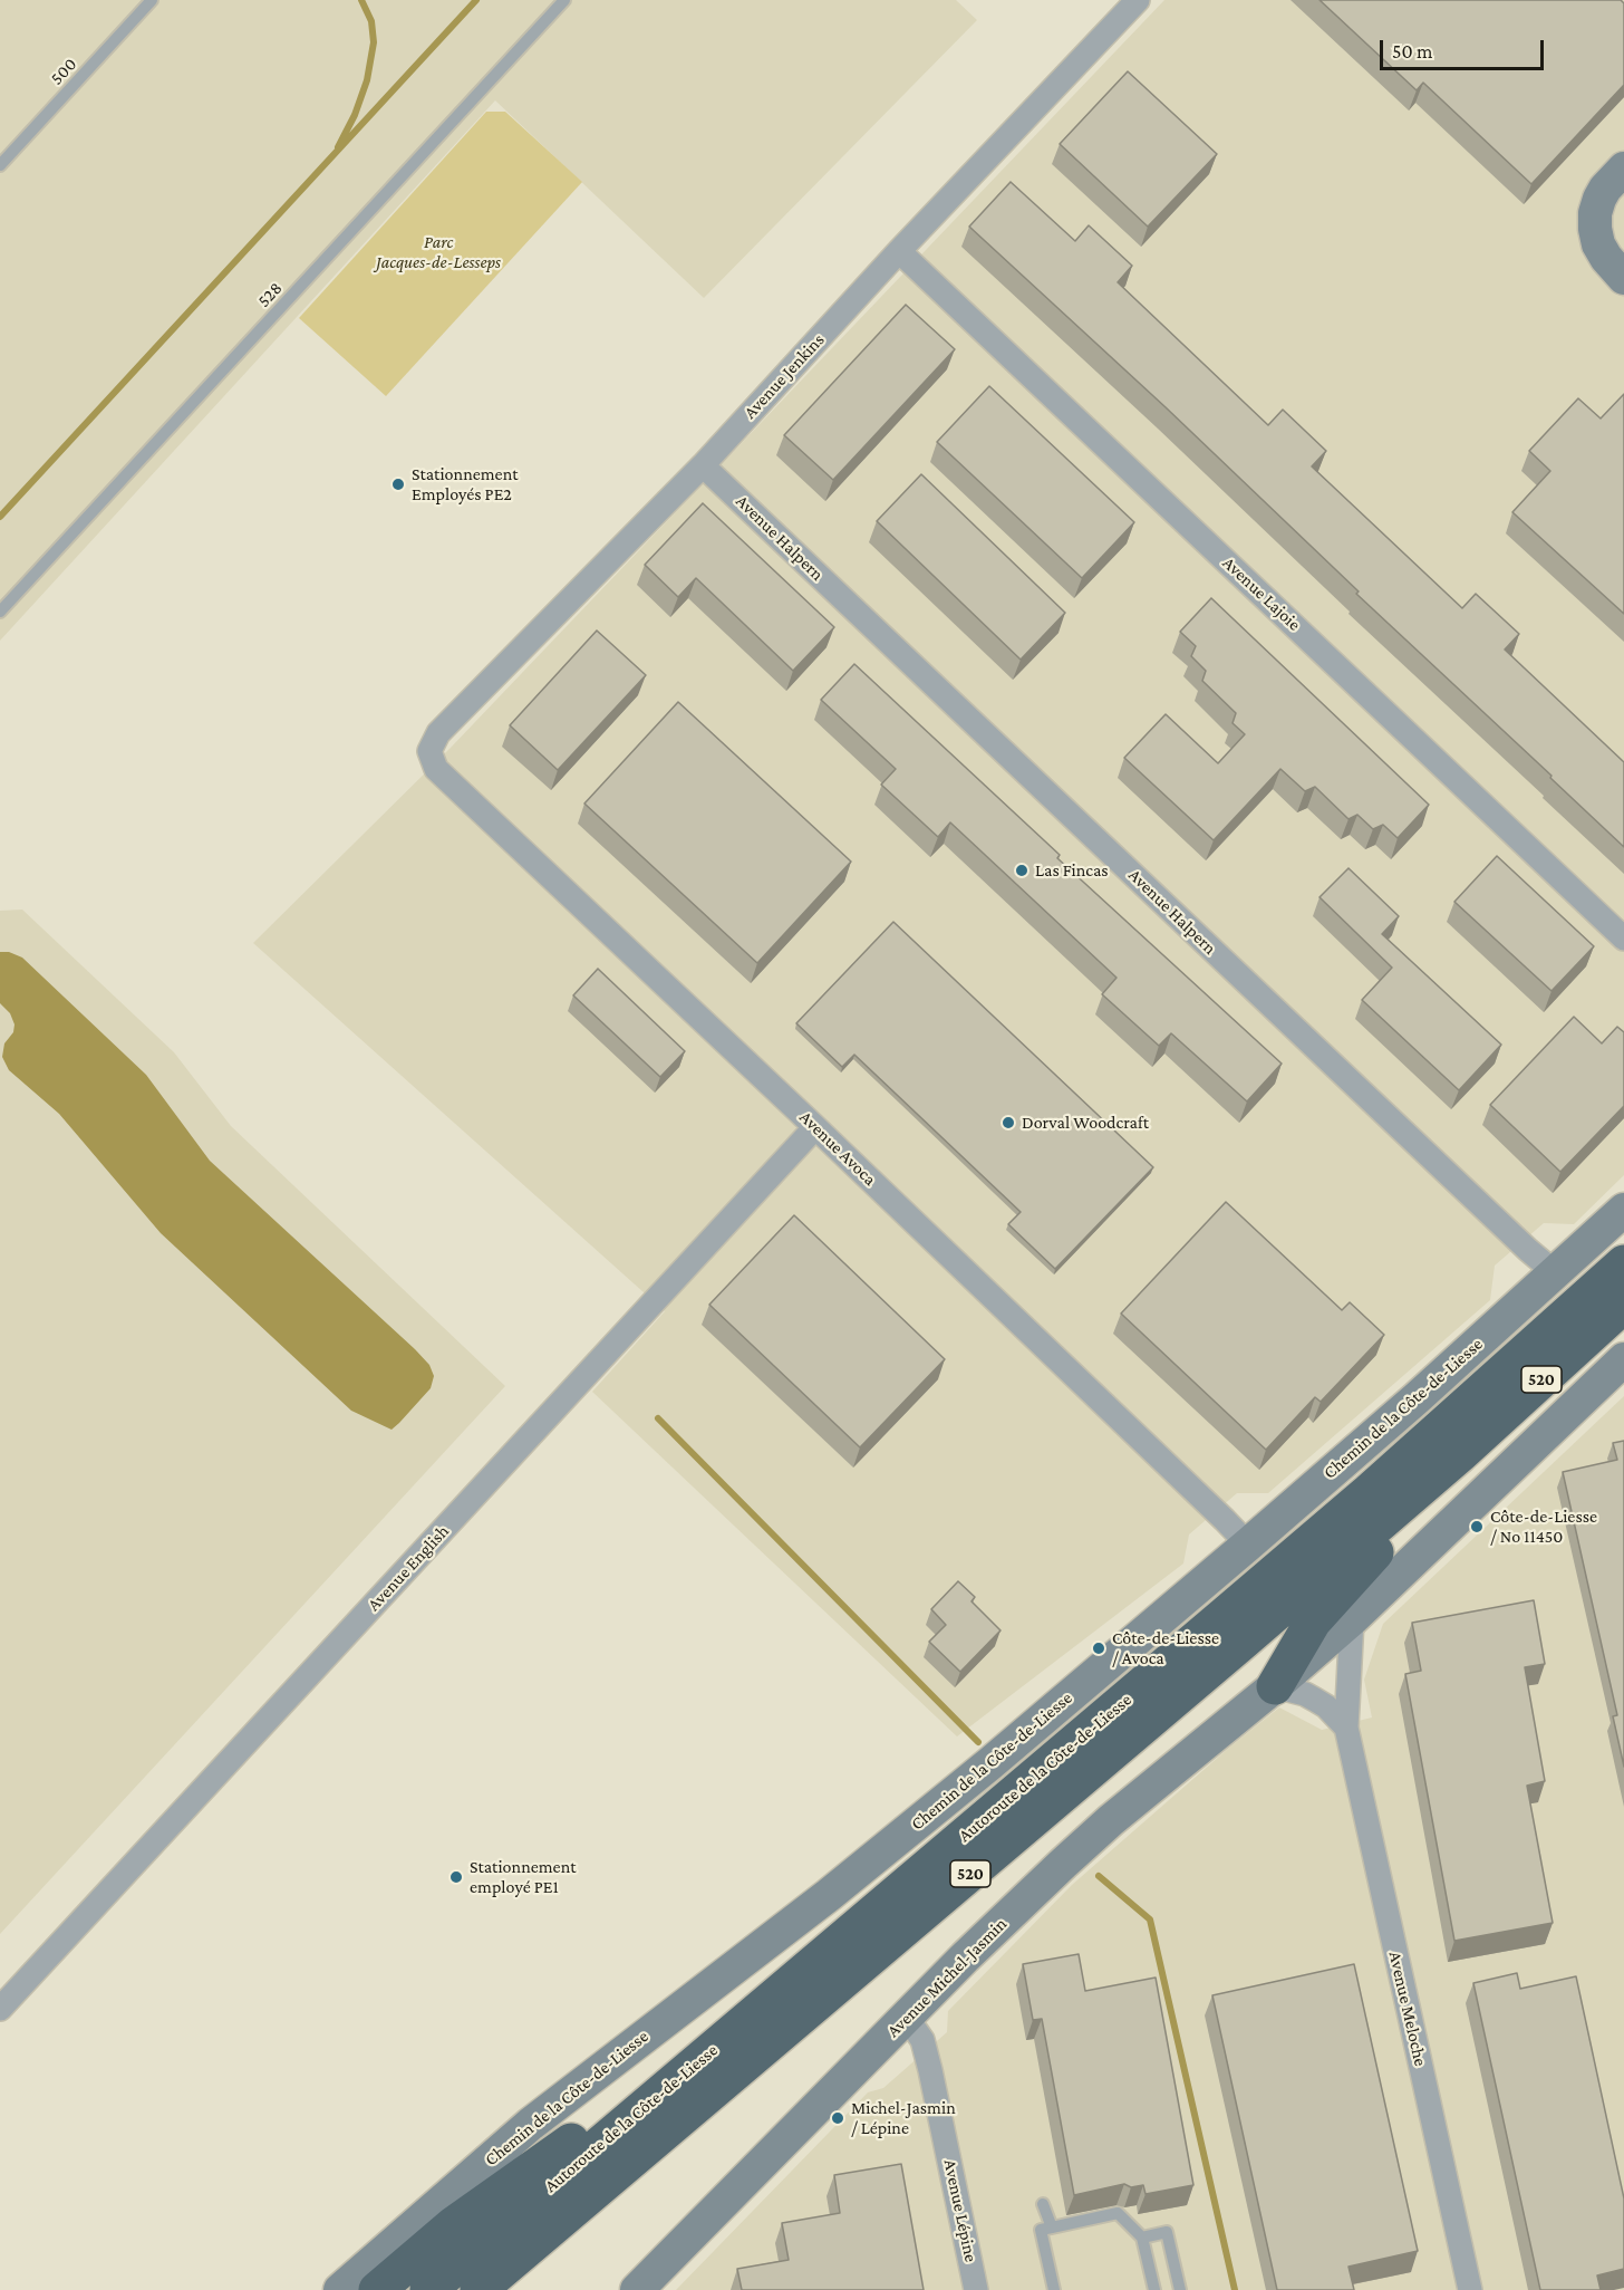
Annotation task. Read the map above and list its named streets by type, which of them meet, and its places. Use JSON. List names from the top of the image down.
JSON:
{
  "streets": {
    "highway": ["520", "Autoroute de la Côte-de-Liesse"],
    "main road": ["Chemin de la Côte-de-Liesse", "Avenue Michel-Jasmin"],
    "street": [
      "Avenue Jenkins",
      "Avenue Halpern",
      "Avenue Lajoie",
      "Avenue Avoca",
      "Avenue English",
      "Avenue Meloche",
      "Avenue Lépine"
    ],
    "lane": ["500", "528"]
  },
  "crossings": [
    ["Avenue Jenkins", "Avenue Halpern"],
    ["Avenue Jenkins", "Avenue Lajoie"],
    ["Avenue Jenkins", "Avenue Avoca"],
    ["Avenue Halpern", "Chemin de la Côte-de-Liesse"],
    ["Avenue Avoca", "Chemin de la Côte-de-Liesse"],
    ["Avenue Avoca", "Avenue English"],
    ["Avenue Michel-Jasmin", "Avenue Lépine"]
  ],
  "parks": ["Parc Jacques-de-Lesseps"],
  "places": [
    "Stationnement Employés PE2",
    "Las Fincas",
    "Dorval Woodcraft",
    "Côte-de-Liesse / No 11450",
    "Côte-de-Liesse / Avoca",
    "Stationnement employé PE1",
    "Michel-Jasmin / Lépine"
  ],
  "scale_bar": "50 m"
}
